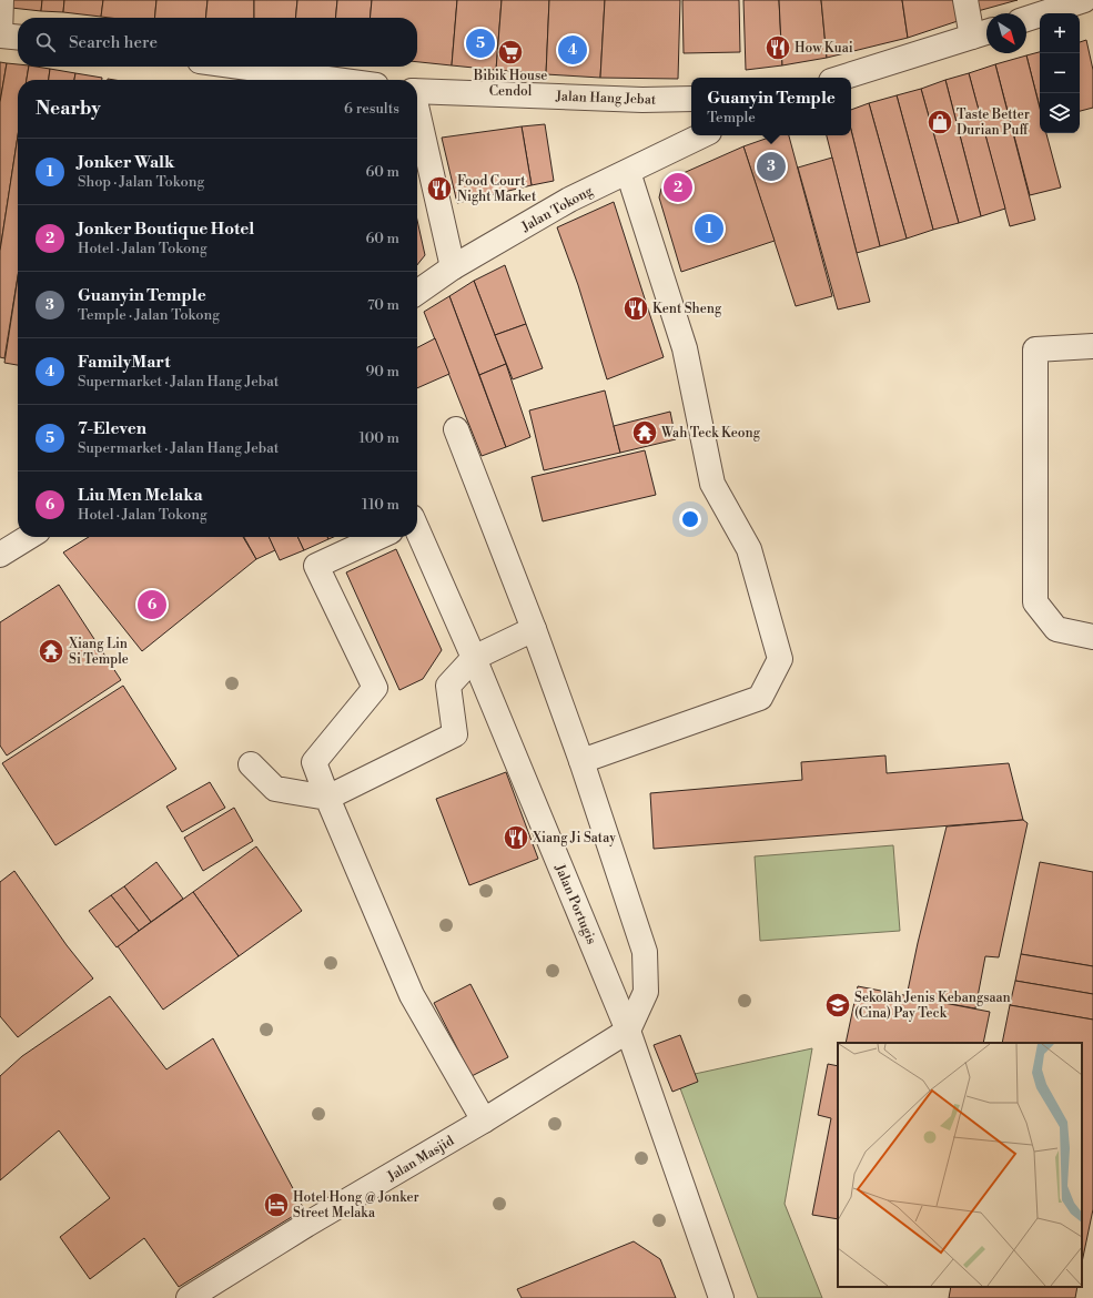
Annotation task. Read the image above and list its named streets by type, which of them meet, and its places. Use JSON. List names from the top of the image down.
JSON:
{
  "streets": {
    "street": [
      "Jalan Hang Jebat",
      "Jalan Tokong",
      "Jalan Portugis",
      "Jalan Masjid"
    ]
  },
  "crossings": [
    ["Jalan Portugis", "Jalan Masjid"]
  ],
  "places": {
    "restaurant": [
      "How Kuai",
      "Food Court Night Market",
      "Kent Sheng",
      "Xiang Ji Satay"
    ],
    "supermarket": ["Bibik House Cendol"],
    "shop": ["Taste Better Durian Puff"],
    "temple": ["Wah Teck Keong", "Xiang Lin Si Temple"],
    "school or university": ["Sekolah Jenis Kebangsaan (Cina) Pay Teck"],
    "hotel": ["Hotel Hong @ Jonker Street Melaka"]
  },
  "north": "bottom right",
  "page": {
    "map_buttons": ["+", "−"],
    "search": "Search here",
    "pins": [
      "5",
      "4",
      "3",
      "2",
      "1",
      "6"
    ],
    "popup": ["Guanyin Temple", "Temple"],
    "heading": ["Nearby", "6 results"],
    "list": [
      {
        "mark": "1",
        "name": "Jonker Walk",
        "note": "Shop · Jalan Tokong",
        "value": "60 m"
      },
      {
        "mark": "2",
        "name": "Jonker Boutique Hotel",
        "note": "Hotel · Jalan Tokong",
        "value": "60 m"
      },
      {
        "mark": "3",
        "name": "Guanyin Temple",
        "note": "Temple · Jalan Tokong",
        "value": "70 m"
      },
      {
        "mark": "4",
        "name": "FamilyMart",
        "note": "Supermarket · Jalan Hang Jebat",
        "value": "90 m"
      },
      {
        "mark": "5",
        "name": "7-Eleven",
        "note": "Supermarket · Jalan Hang Jebat",
        "value": "100 m"
      },
      {
        "mark": "6",
        "name": "Liu Men Melaka",
        "note": "Hotel · Jalan Tokong",
        "value": "110 m"
      }
    ]
  }
}
